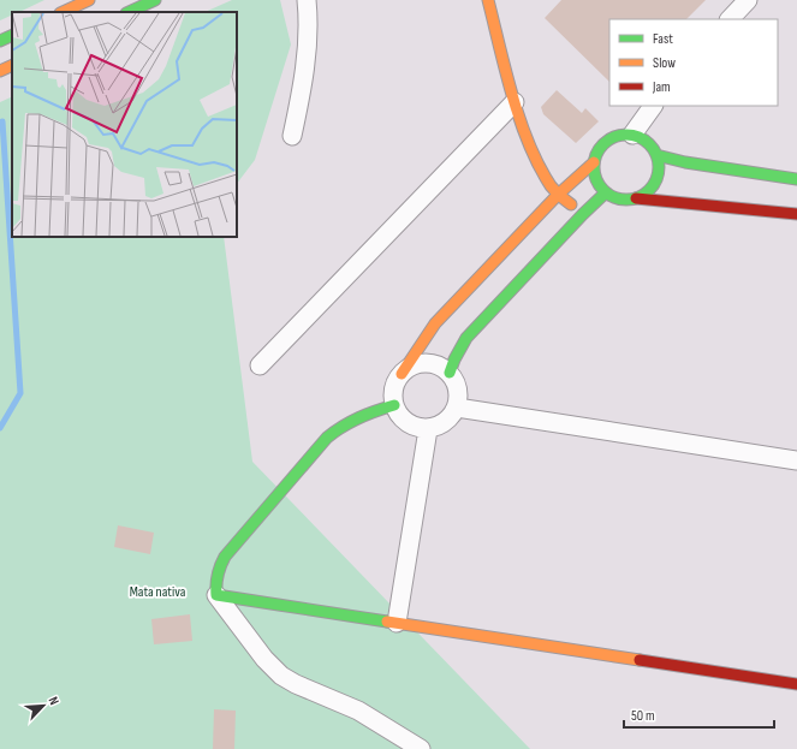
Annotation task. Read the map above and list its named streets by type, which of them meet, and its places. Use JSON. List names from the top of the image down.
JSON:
{
  "parks": ["Mata nativa"],
  "legend": ["Fast", "Slow", "Jam"],
  "scale_bar": "50 m",
  "north": "top right"
}
